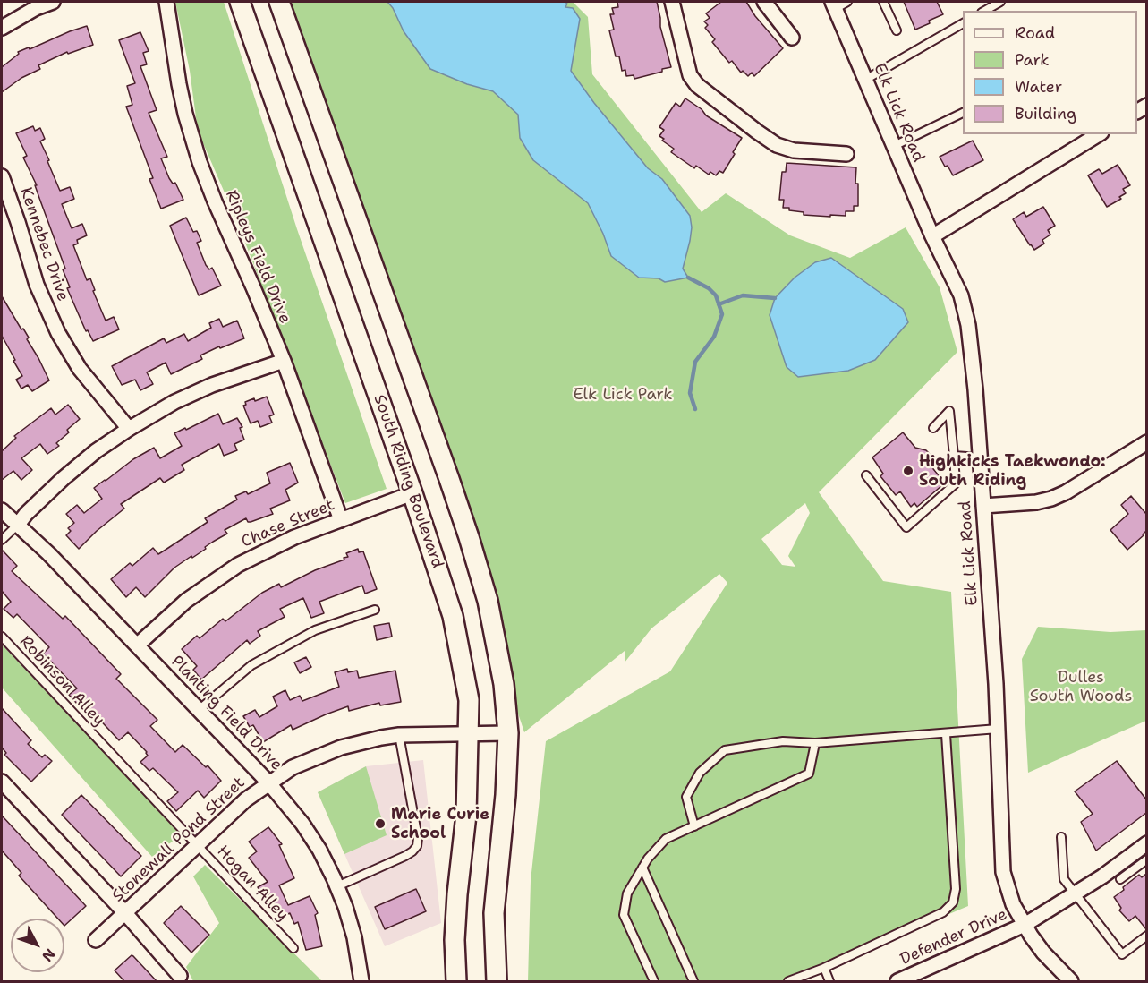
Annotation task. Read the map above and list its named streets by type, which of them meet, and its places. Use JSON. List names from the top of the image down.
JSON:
{
  "streets": {
    "street": [
      "Elk Lick Road",
      "Kennebec Drive",
      "Ripleys Field Drive",
      "South Riding Boulevard",
      "Chase Street",
      "Planting Field Drive",
      "Stonewall Pond Street",
      "Defender Drive"
    ],
    "lane": ["Robinson Alley", "Hogan Alley"]
  },
  "crossings": [
    ["Elk Lick Road", "Defender Drive"],
    ["Ripleys Field Drive", "Chase Street"],
    ["South Riding Boulevard", "Chase Street"],
    ["South Riding Boulevard", "Stonewall Pond Street"],
    ["Chase Street", "Planting Field Drive"],
    ["Robinson Alley", "Hogan Alley"],
    ["Planting Field Drive", "Stonewall Pond Street"],
    ["Stonewall Pond Street", "Hogan Alley"]
  ],
  "parks": ["Elk Lick Park", "Dulles South Woods"],
  "places": ["Highkicks Taekwondo: South Riding", "Marie Curie School"],
  "legend": [
    "Road",
    "Park",
    "Water",
    "Building"
  ],
  "north": "bottom right"
}
